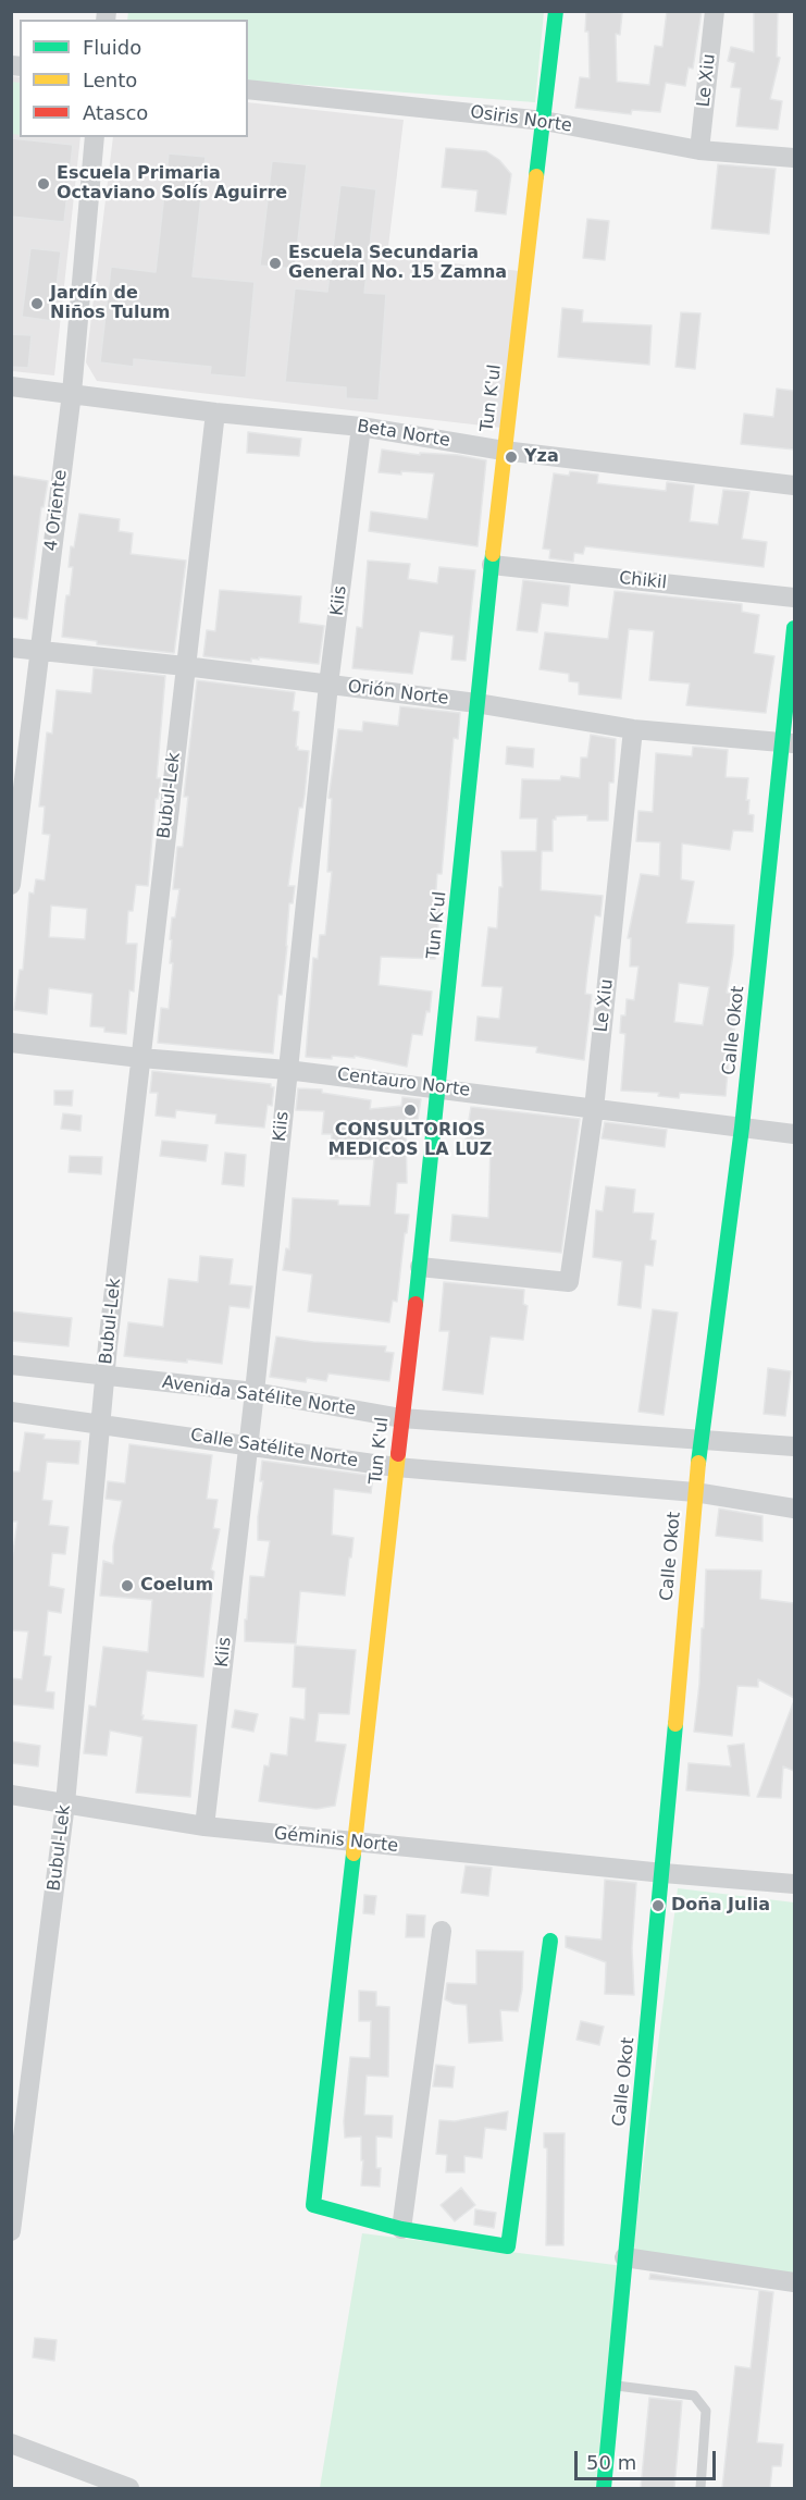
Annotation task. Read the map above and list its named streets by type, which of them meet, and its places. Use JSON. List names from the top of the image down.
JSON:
{
  "streets": {
    "street": [
      "Le Xiu",
      "Osiris Norte",
      "Tun K'ul",
      "Beta Norte",
      "4 Oriente",
      "Chikil",
      "Kiis",
      "Orión Norte",
      "Bubul-Lek",
      "Calle Okot",
      "Centauro Norte",
      "Avenida Satélite Norte",
      "Calle Satélite Norte",
      "Géminis Norte"
    ]
  },
  "crossings": [
    ["Le Xiu", "Osiris Norte"],
    ["Le Xiu", "Tun K'ul"],
    ["Le Xiu", "Orión Norte"],
    ["Le Xiu", "Centauro Norte"],
    ["Osiris Norte", "Tun K'ul"],
    ["Tun K'ul", "Beta Norte"],
    ["Tun K'ul", "Chikil"],
    ["Tun K'ul", "Orión Norte"],
    ["Tun K'ul", "Centauro Norte"],
    ["Tun K'ul", "Avenida Satélite Norte"],
    ["Tun K'ul", "Calle Satélite Norte"],
    ["Tun K'ul", "Géminis Norte"],
    ["Beta Norte", "4 Oriente"],
    ["Beta Norte", "Kiis"],
    ["Beta Norte", "Bubul-Lek"],
    ["4 Oriente", "Orión Norte"],
    ["Kiis", "Orión Norte"],
    ["Kiis", "Centauro Norte"],
    ["Kiis", "Avenida Satélite Norte"],
    ["Kiis", "Calle Satélite Norte"],
    ["Kiis", "Géminis Norte"],
    ["Orión Norte", "Bubul-Lek"],
    ["Orión Norte", "Calle Okot"],
    ["Bubul-Lek", "Centauro Norte"],
    ["Bubul-Lek", "Avenida Satélite Norte"],
    ["Bubul-Lek", "Calle Satélite Norte"],
    ["Bubul-Lek", "Géminis Norte"],
    ["Calle Okot", "Centauro Norte"],
    ["Calle Okot", "Avenida Satélite Norte"],
    ["Calle Okot", "Calle Satélite Norte"],
    ["Calle Okot", "Géminis Norte"]
  ],
  "places": [
    "Escuela Primaria Octaviano Solís Aguirre",
    "Escuela Secundaria General No. 15 Zamna",
    "Jardín de Niños Tulum",
    "Yza",
    "CONSULTORIOS MEDICOS LA LUZ",
    "Coelum",
    "Doña Julia"
  ],
  "legend": ["Fluido", "Lento", "Atasco"],
  "scale_bar": "50 m"
}
